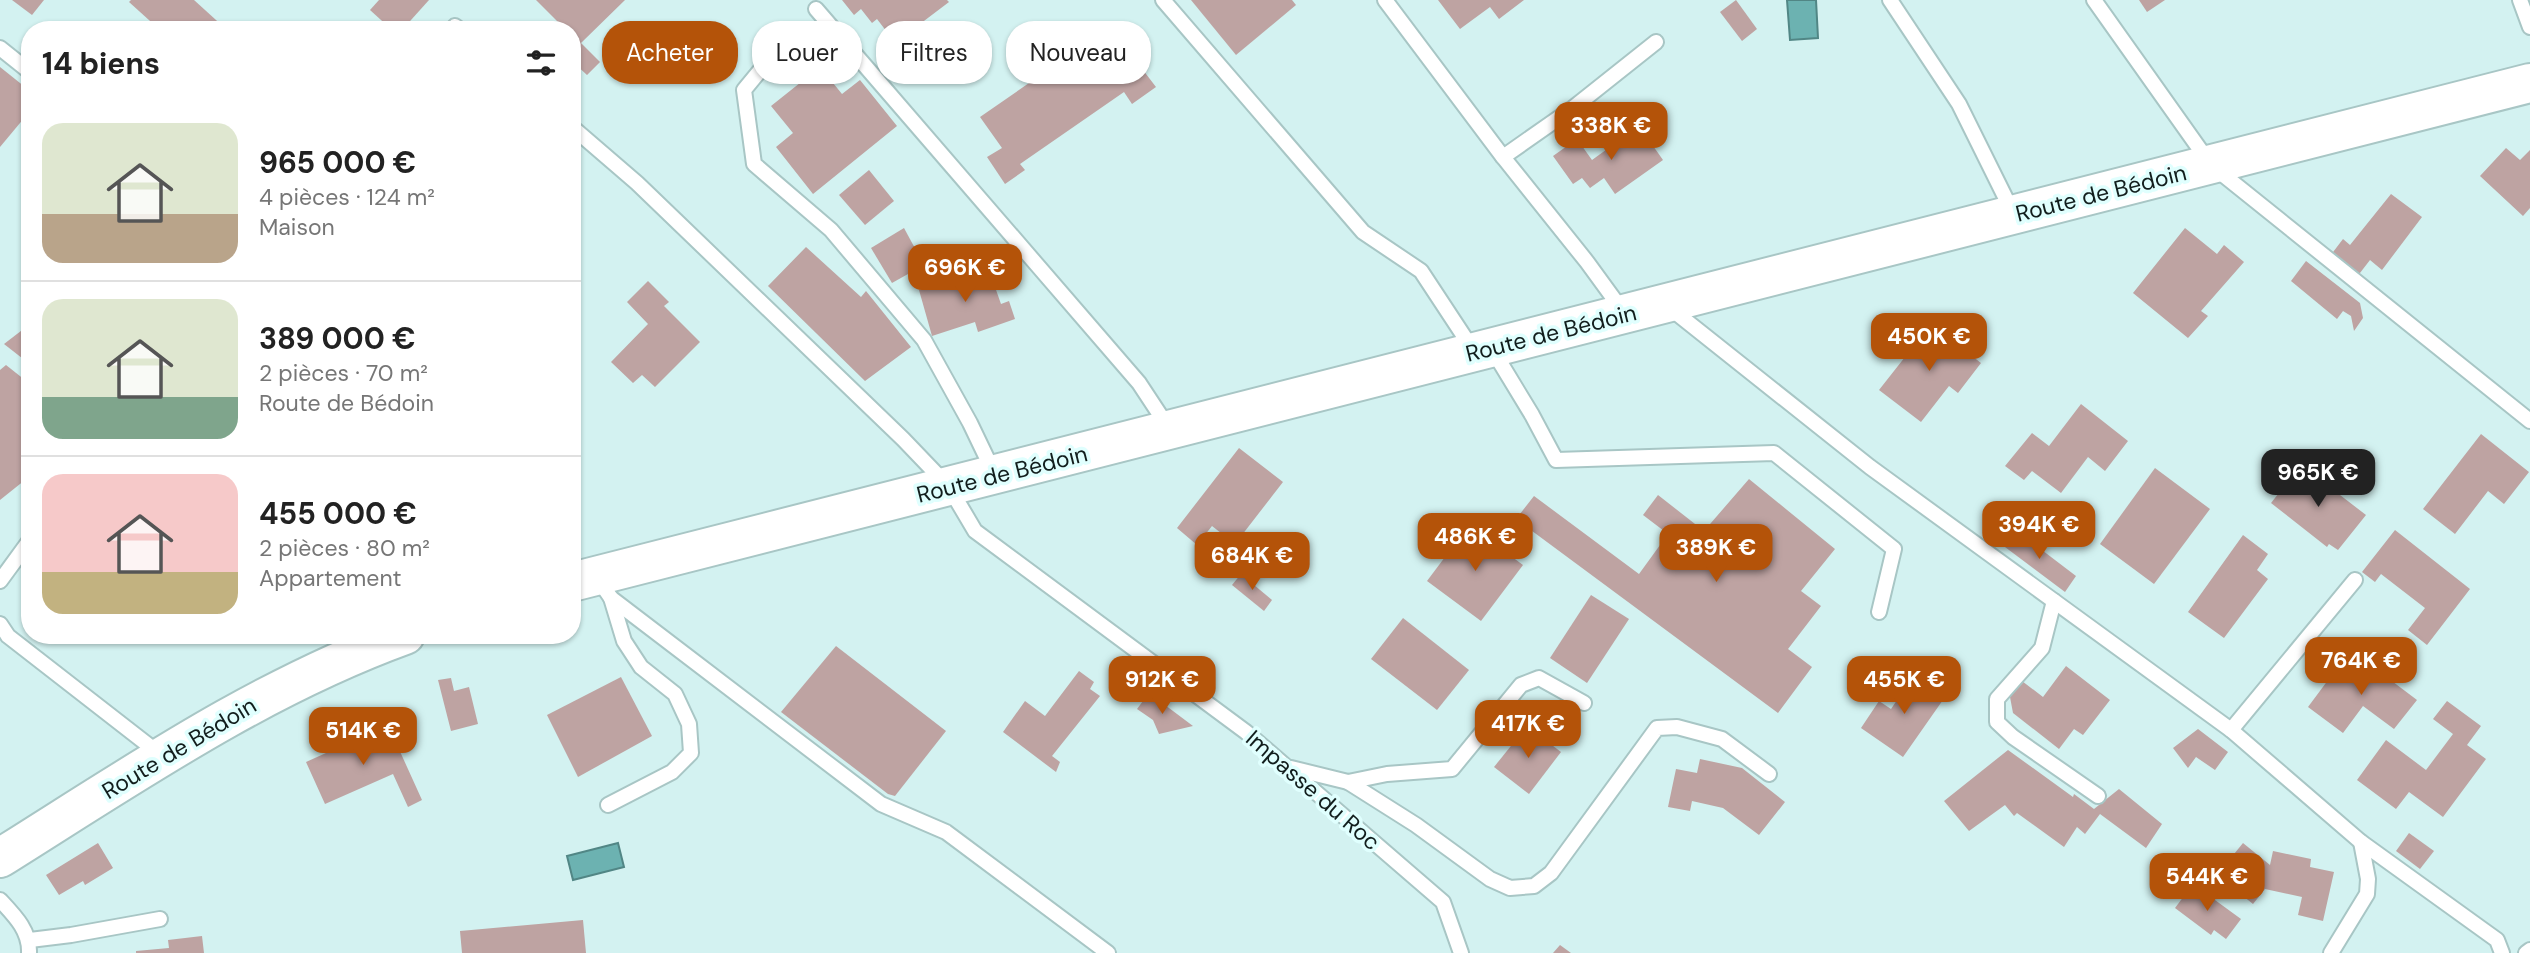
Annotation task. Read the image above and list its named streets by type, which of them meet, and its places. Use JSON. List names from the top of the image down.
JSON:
{
  "streets": {
    "main road": ["Route de Bédoin"],
    "lane": ["Impasse du Roc"]
  },
  "crossings": [
    ["Route de Bédoin", "Impasse du Roc"]
  ],
  "page": {
    "chip": [
      "Acheter",
      "Louer",
      "Filtres",
      "Nouveau"
    ],
    "heading": "14 biens",
    "price": [
      "338K €",
      "696K €",
      "450K €",
      "965K €",
      "394K €",
      "486K €",
      "389K €",
      "684K €",
      "764K €",
      "912K €",
      "455K €",
      "417K €",
      "514K €",
      "544K €"
    ],
    "list": [
      {
        "name": "965 000 €",
        "note": "4 pièces · 124 m² · Maison"
      },
      {
        "name": "389 000 €",
        "note": "2 pièces · 70 m² · Route de Bédoin"
      },
      {
        "name": "455 000 €",
        "note": "2 pièces · 80 m² · Appartement"
      }
    ]
  }
}
